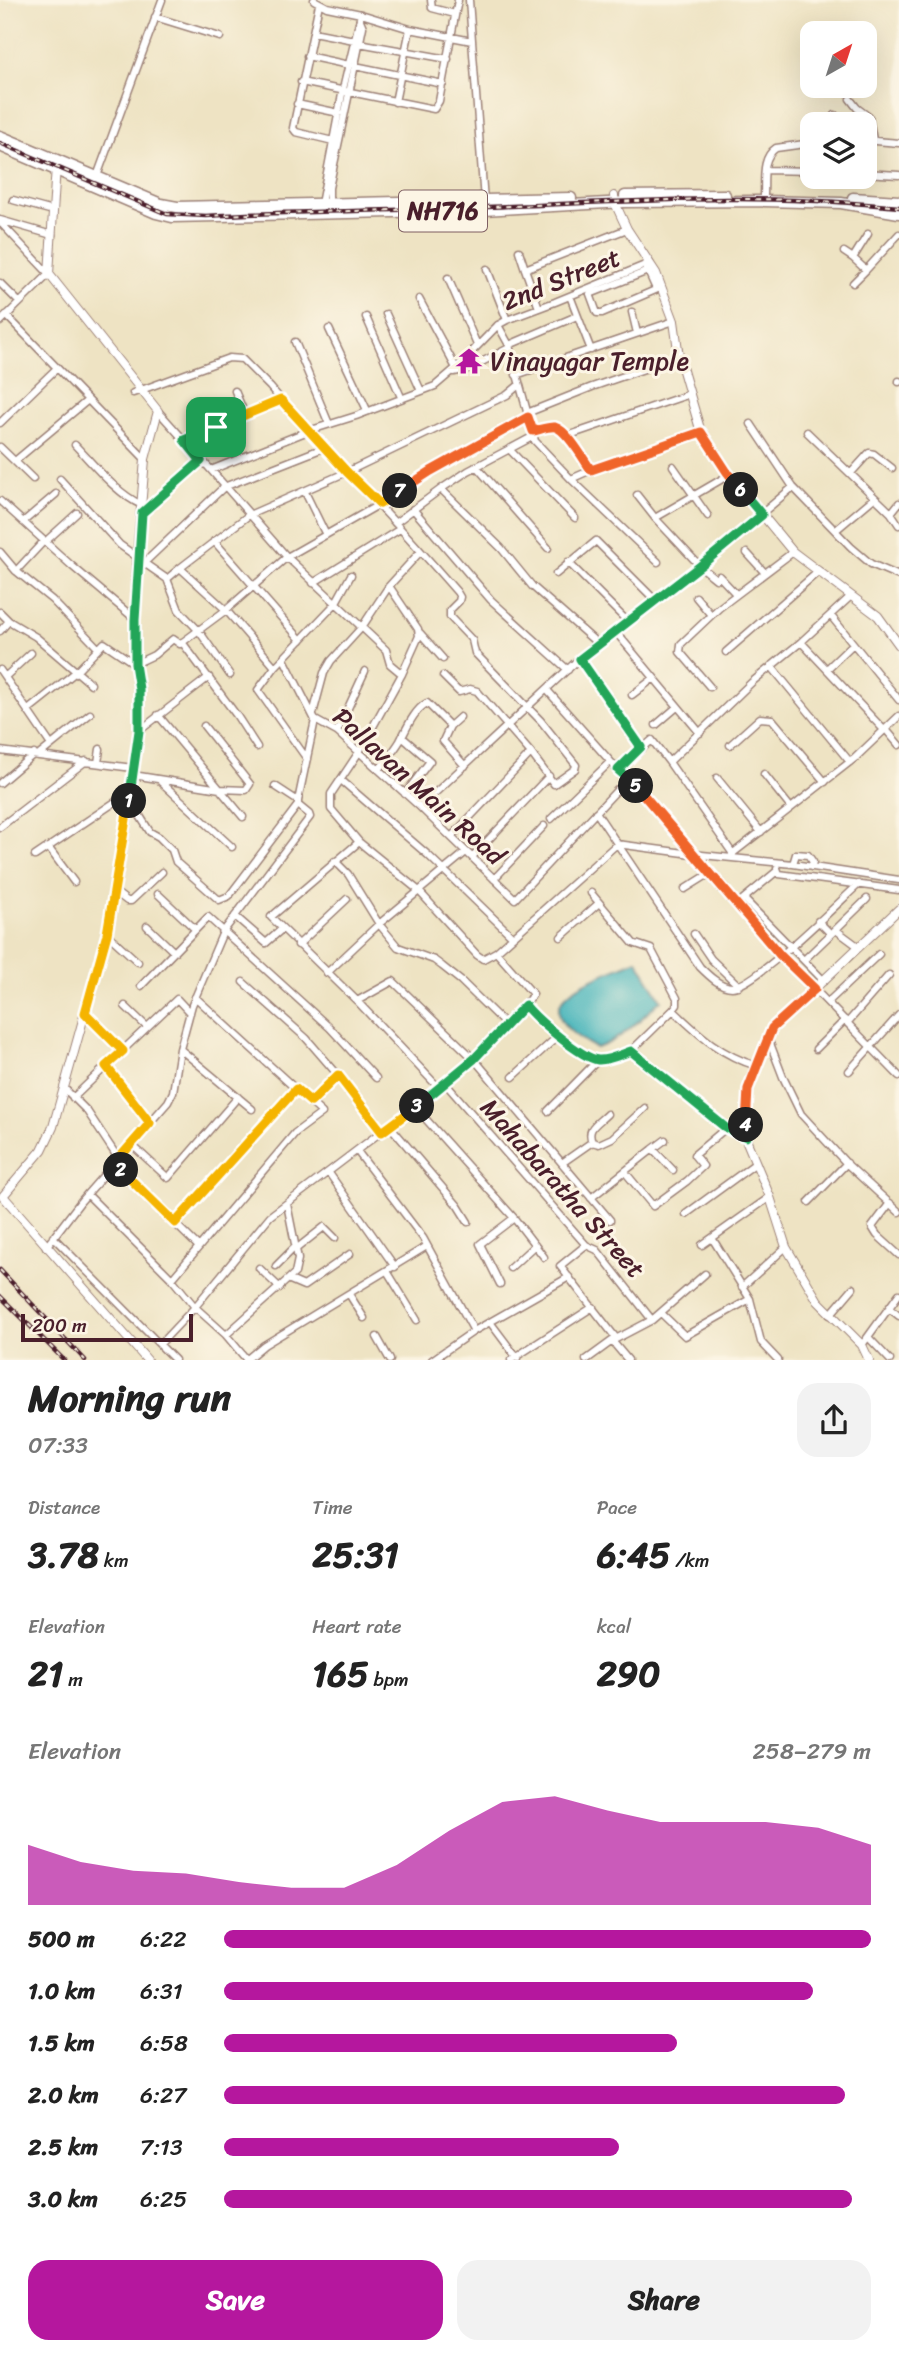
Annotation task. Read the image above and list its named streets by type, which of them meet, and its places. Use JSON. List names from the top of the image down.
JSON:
{
  "streets": {
    "highway": ["NH716"],
    "street": ["2nd Street", "Pallavan Main Road", "Mahabaratha Street"]
  },
  "places": {
    "temple": ["Vinayagar Temple"]
  },
  "scale_bar": "200 m",
  "north": "top right",
  "page": {
    "pins": [
      "6",
      "7",
      "5",
      "1",
      "3",
      "4",
      "2"
    ],
    "scale": "200 m",
    "heading": ["Morning run", "07:33"],
    "stats": [
      ["Distance", "3.78 km"],
      ["Time", "25:31"],
      ["Pace", "6:45 /km"],
      ["Elevation", "21 m"],
      ["Heart rate", "165 bpm"],
      ["kcal", "290"]
    ],
    "chart": ["Elevation", "258–279 m"],
    "list": [
      {
        "name": "500 m",
        "note": "6:22"
      },
      {
        "name": "1.0 km",
        "note": "6:31"
      },
      {
        "name": "1.5 km",
        "note": "6:58"
      },
      {
        "name": "2.0 km",
        "note": "6:27"
      },
      {
        "name": "2.5 km",
        "note": "7:13"
      },
      {
        "name": "3.0 km",
        "note": "6:25"
      }
    ],
    "buttons": ["Save", "Share"]
  }
}
